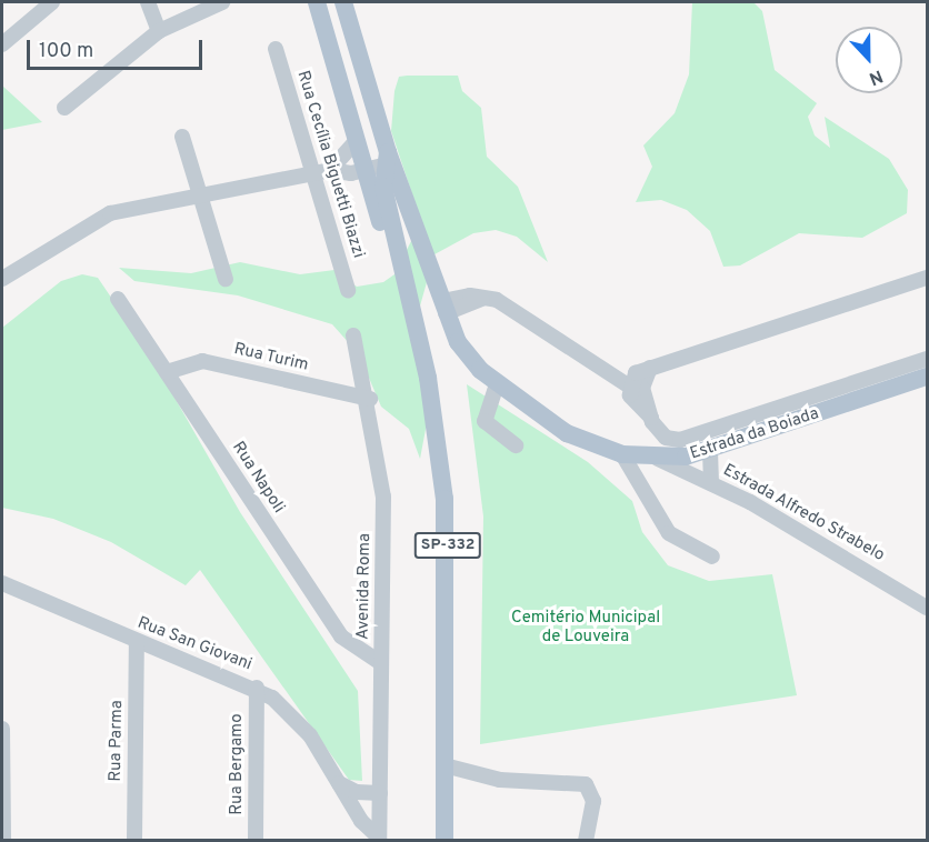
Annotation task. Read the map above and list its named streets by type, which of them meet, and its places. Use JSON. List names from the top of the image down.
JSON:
{
  "streets": {
    "main road": ["Estrada da Boiada", "SP-332"],
    "street": [
      "Rua Cecília Biguetti Biazzi",
      "Rua Turim",
      "Rua Napoli",
      "Estrada Alfredo Strabelo",
      "Avenida Roma",
      "Rua San Giovani",
      "Rua Parma",
      "Rua Bergamo"
    ]
  },
  "crossings": [
    ["Rua Turim", "Rua Napoli"],
    ["Rua Turim", "Avenida Roma"],
    ["Estrada da Boiada", "Estrada Alfredo Strabelo"],
    ["Estrada da Boiada", "SP-332"],
    ["Rua Napoli", "Avenida Roma"],
    ["Avenida Roma", "Rua San Giovani"],
    ["Rua San Giovani", "Rua Parma"],
    ["Rua San Giovani", "Rua Bergamo"]
  ],
  "parks": ["Cemitério Municipal de Louveira"],
  "scale_bar": "100 m",
  "north": "bottom"
}
